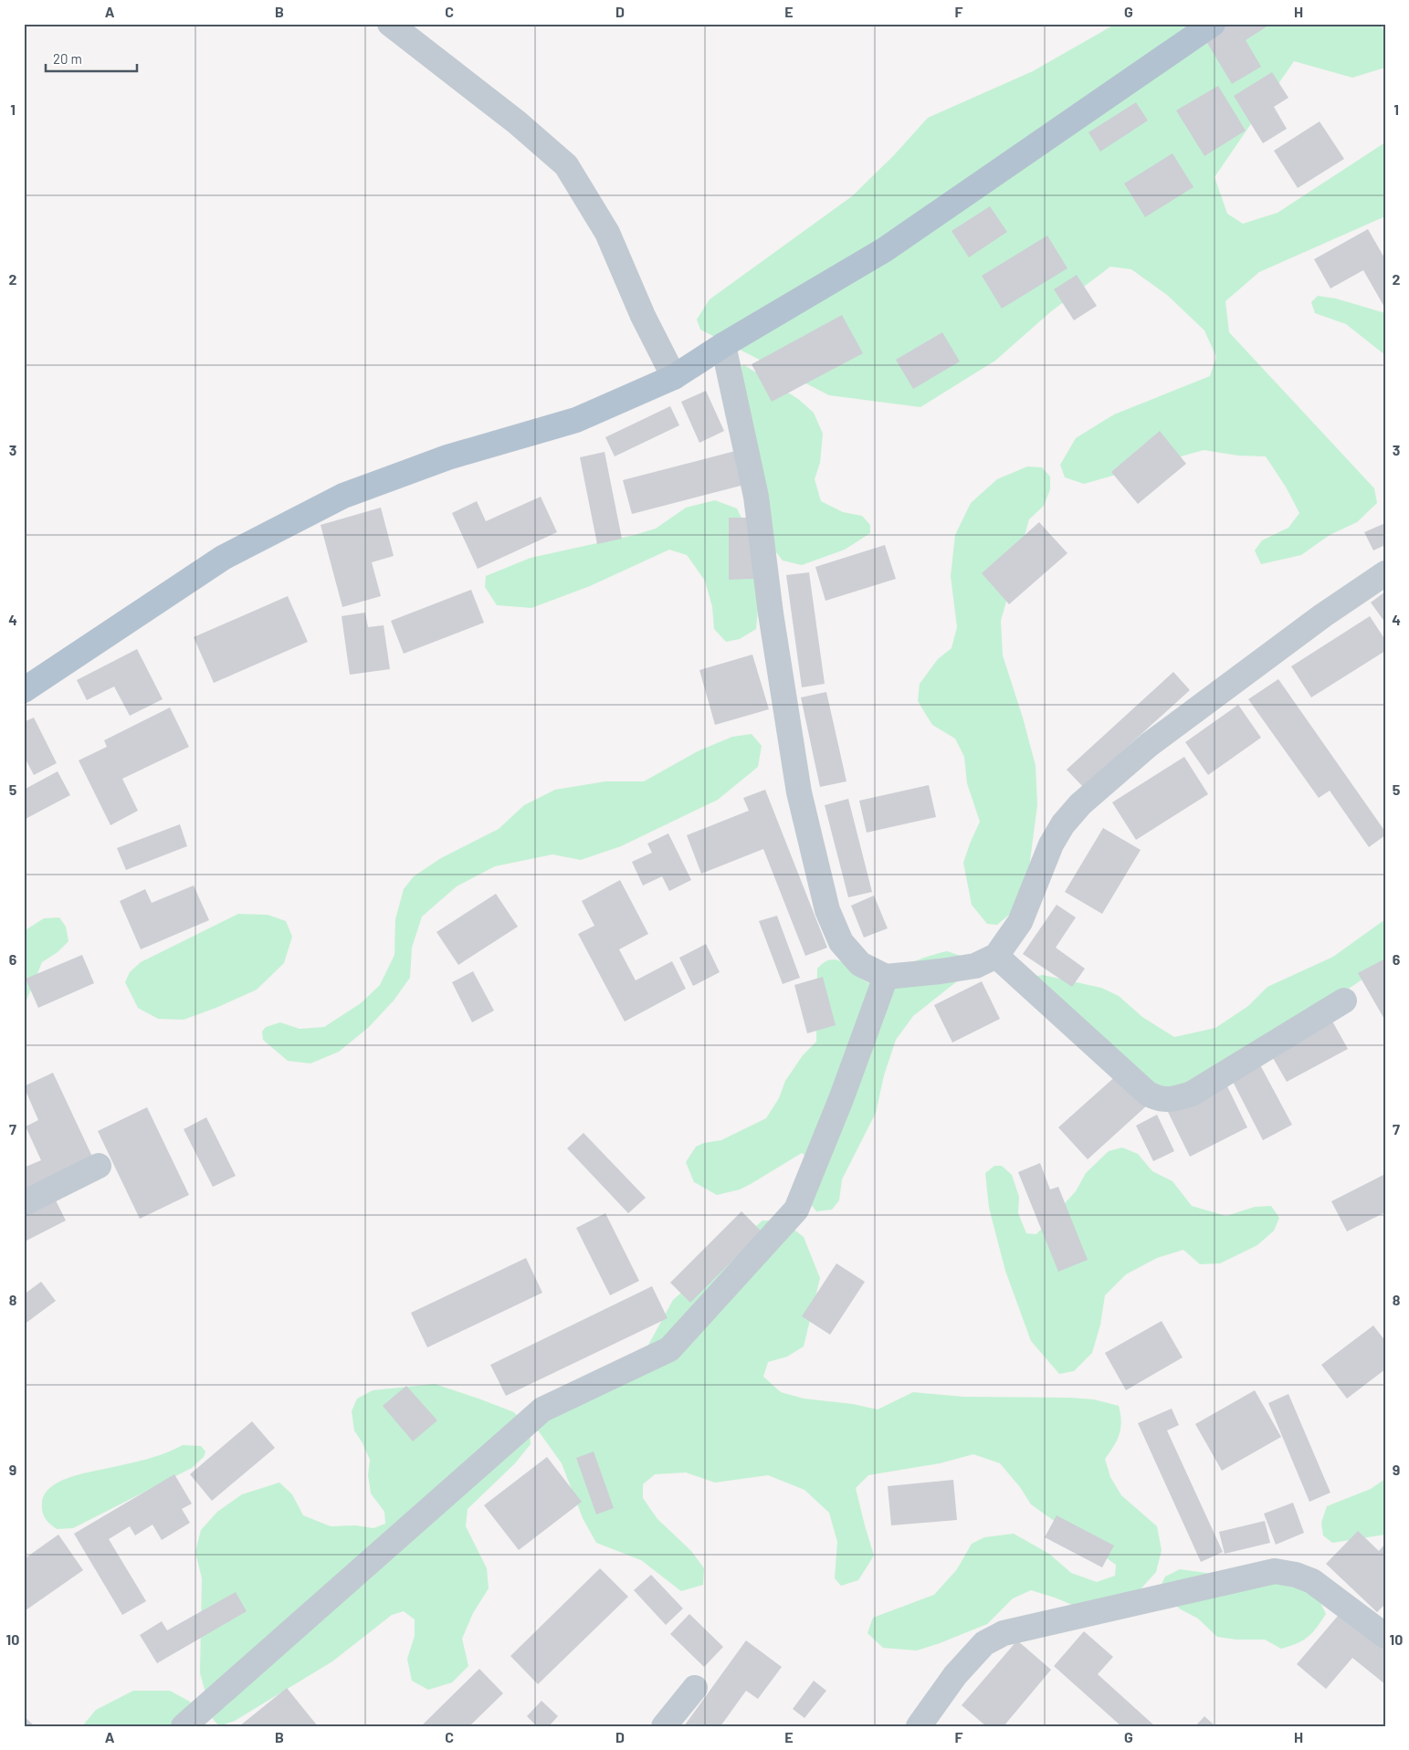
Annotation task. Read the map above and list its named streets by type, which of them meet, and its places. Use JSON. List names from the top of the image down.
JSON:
{
  "scale_bar": "20 m",
  "grid": {
    "columns": [
      "A",
      "B",
      "C",
      "D",
      "E",
      "F",
      "G",
      "H"
    ],
    "rows": [
      "1",
      "2",
      "3",
      "4",
      "5",
      "6",
      "7",
      "8",
      "9",
      "10"
    ]
  }
}
